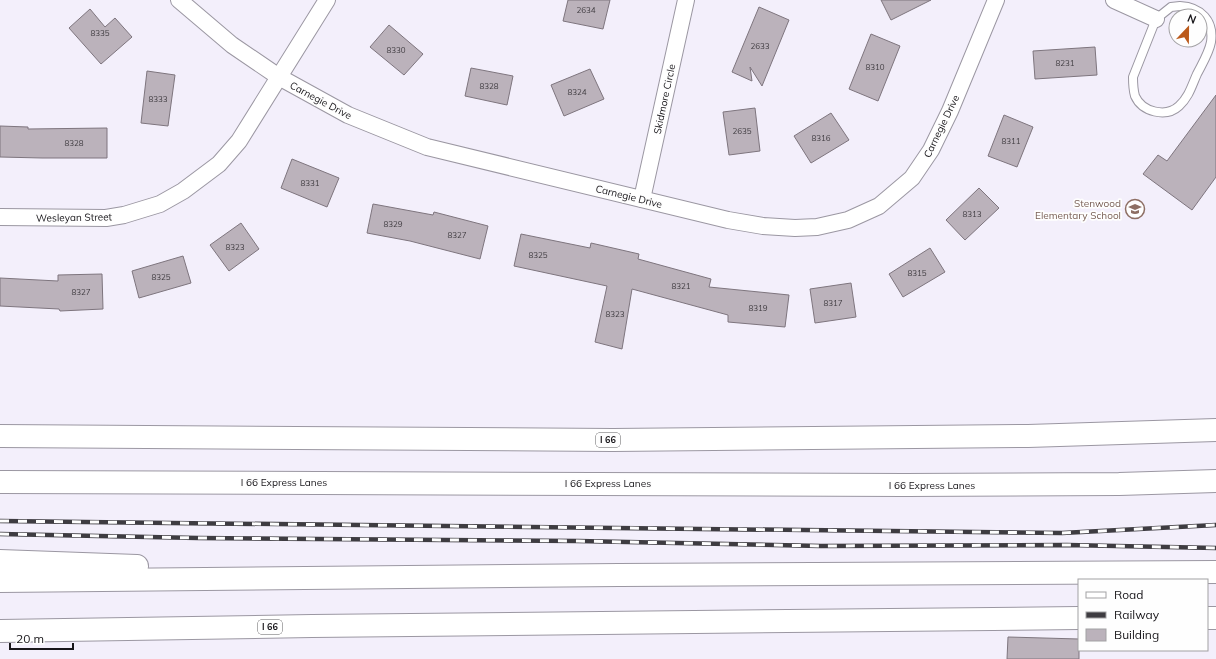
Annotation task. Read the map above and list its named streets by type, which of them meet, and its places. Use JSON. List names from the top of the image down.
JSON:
{
  "streets": {
    "highway": ["I 66", "I 66 Express Lanes"],
    "street": ["Skidmore Circle", "Carnegie Drive", "Wesleyan Street"]
  },
  "crossings": [
    ["Skidmore Circle", "Carnegie Drive"],
    ["Carnegie Drive", "Wesleyan Street"]
  ],
  "places": {
    "school or university": ["Stenwood Elementary School"]
  },
  "house_numbers": [
    "2634",
    "8335",
    "2633",
    "8330",
    "8231",
    "8310",
    "8328",
    "8324",
    "8333",
    "2635",
    "8316",
    "8311",
    "8328",
    "8331",
    "8313",
    "8329",
    "8327",
    "8323",
    "8325",
    "8315",
    "8325",
    "8321",
    "8327",
    "8317",
    "8319",
    "8323"
  ],
  "legend": ["Road", "Railway", "Building"],
  "scale_bar": "20 m",
  "north": "top"
}
